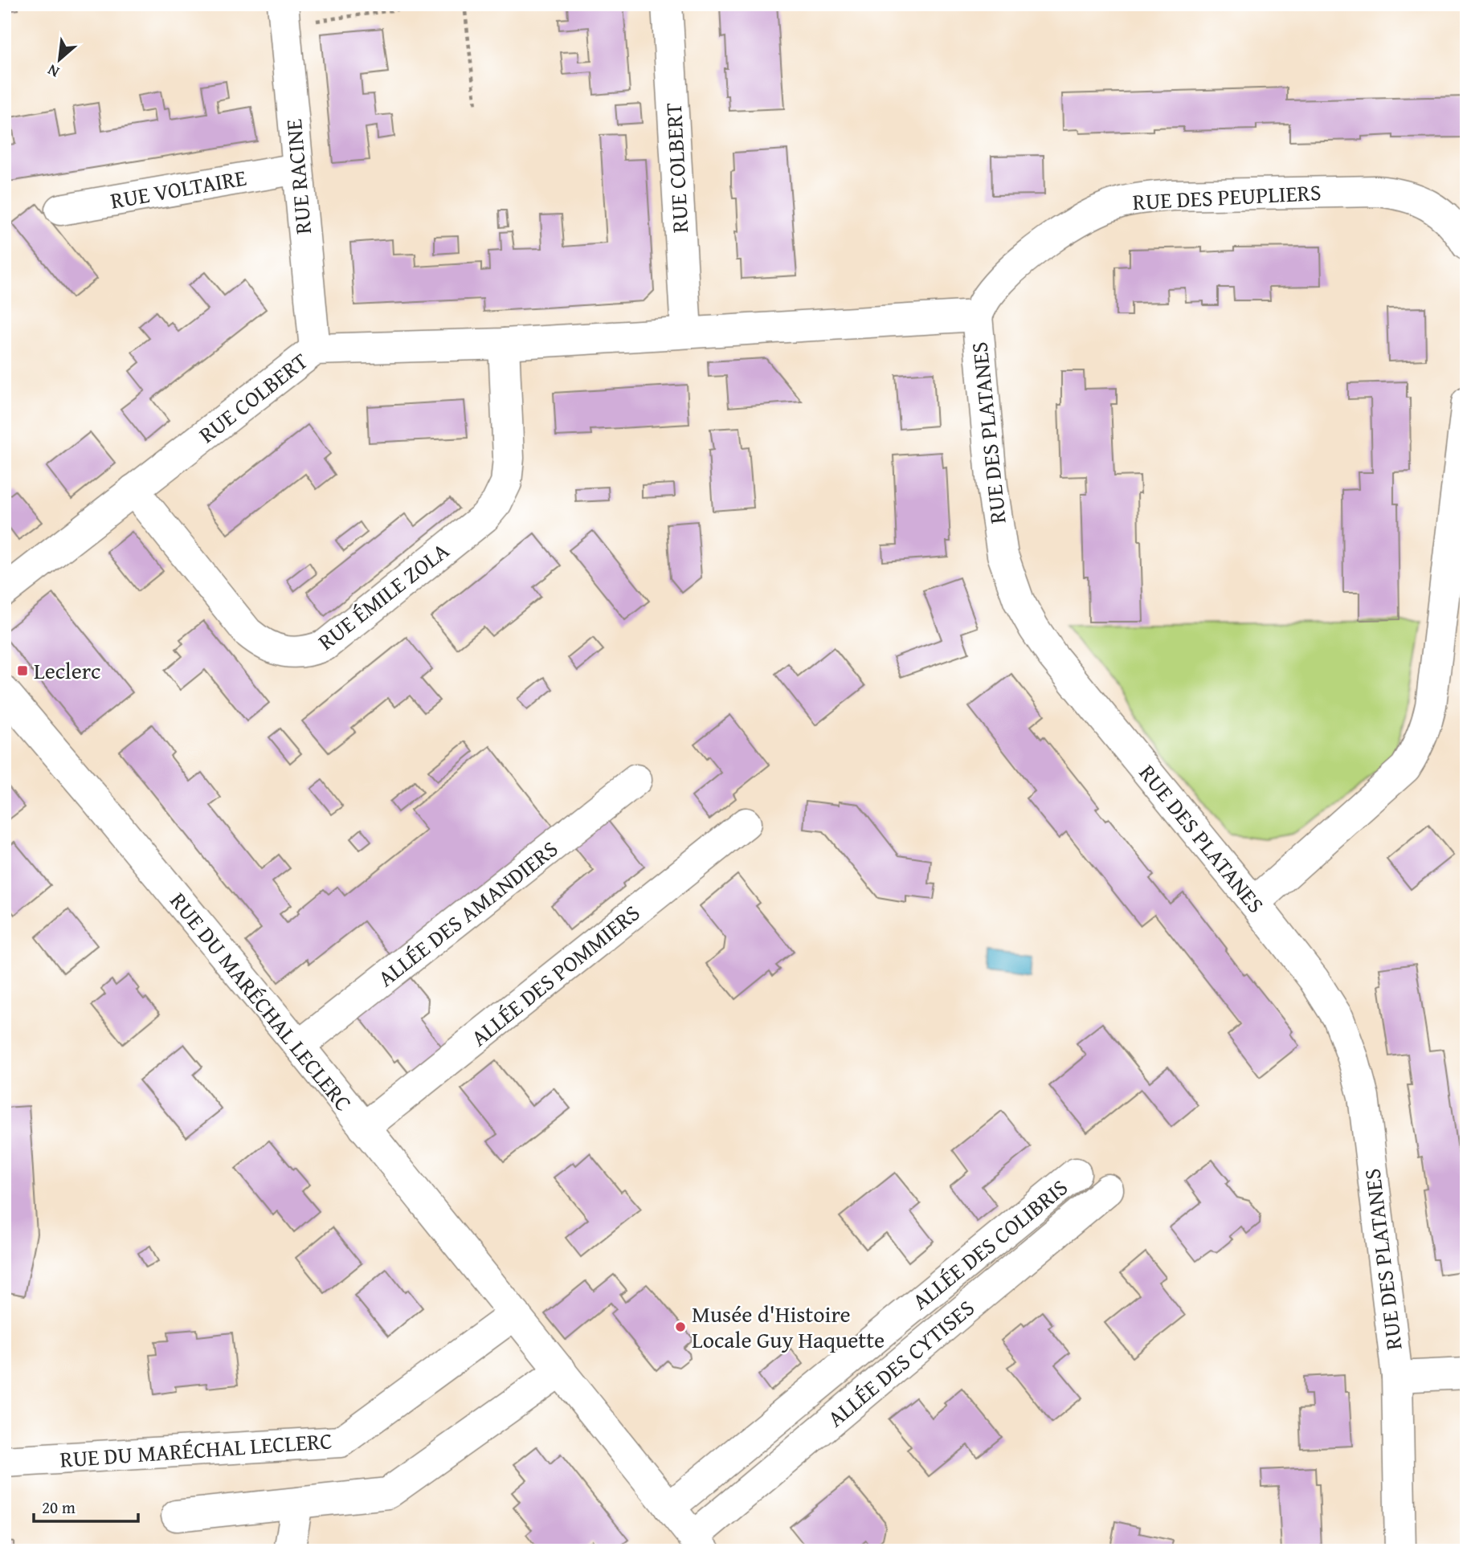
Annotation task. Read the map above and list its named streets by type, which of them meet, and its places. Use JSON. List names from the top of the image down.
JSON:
{
  "streets": {
    "street": [
      "RUE COLBERT",
      "RUE RACINE",
      "RUE VOLTAIRE",
      "RUE DES PEUPLIERS",
      "RUE DES PLATANES",
      "RUE ÉMILE ZOLA",
      "ALLÉE DES AMANDIERS",
      "ALLÉE DES POMMIERS",
      "RUE DU MARÉCHAL LECLERC",
      "ALLÉE DES COLIBRIS",
      "ALLÉE DES CYTISES"
    ]
  },
  "crossings": [
    ["RUE COLBERT", "RUE RACINE"],
    ["RUE COLBERT", "RUE DES PEUPLIERS"],
    ["RUE COLBERT", "RUE DES PLATANES"],
    ["RUE COLBERT", "RUE ÉMILE ZOLA"],
    ["RUE RACINE", "RUE VOLTAIRE"],
    ["RUE DES PEUPLIERS", "RUE DES PLATANES"],
    ["ALLÉE DES AMANDIERS", "RUE DU MARÉCHAL LECLERC"],
    ["ALLÉE DES POMMIERS", "RUE DU MARÉCHAL LECLERC"],
    ["RUE DU MARÉCHAL LECLERC", "ALLÉE DES COLIBRIS"],
    ["RUE DU MARÉCHAL LECLERC", "ALLÉE DES CYTISES"]
  ],
  "places": {
    "transit": ["Leclerc"],
    "other": ["Musée d'Histoire Locale Guy Haquette"]
  },
  "scale_bar": "20 m",
  "north": "bottom left"
}
